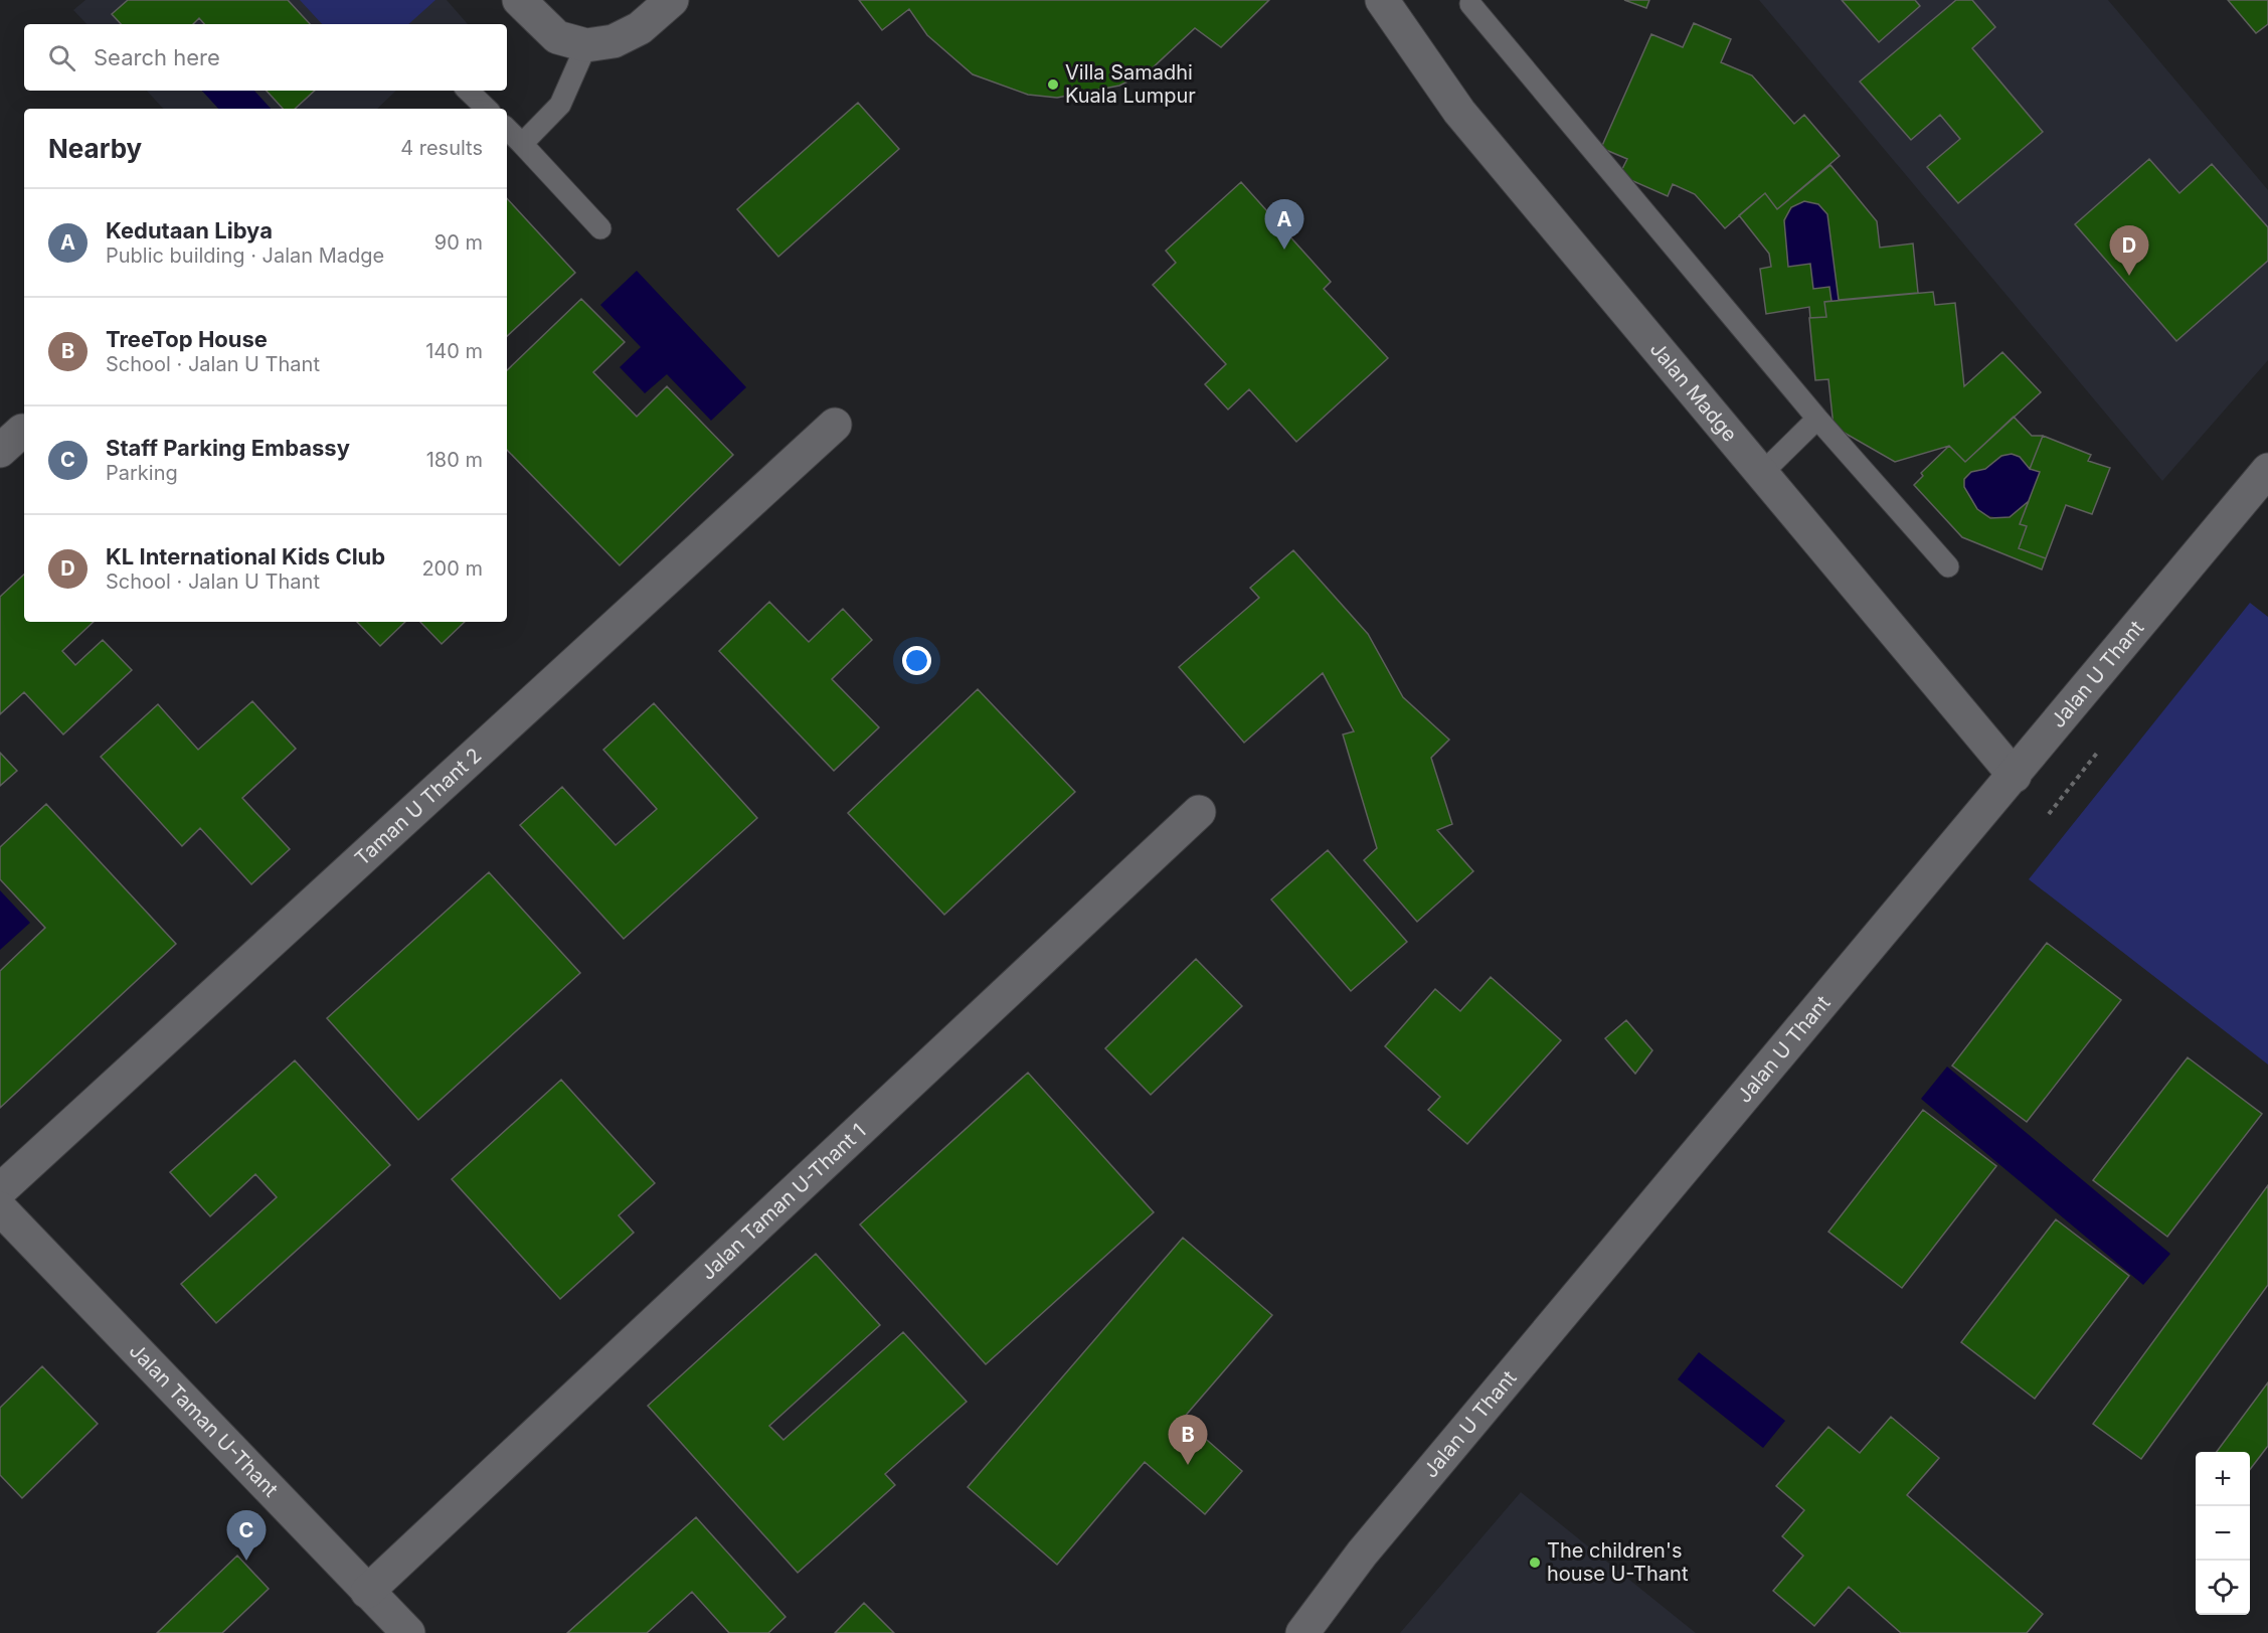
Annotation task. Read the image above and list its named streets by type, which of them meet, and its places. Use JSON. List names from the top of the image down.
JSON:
{
  "streets": {
    "street": [
      "Jalan Madge",
      "Jalan U Thant",
      "Taman U Thant 2",
      "Jalan Taman U-Thant 1",
      "Jalan Taman U-Thant"
    ]
  },
  "crossings": [
    ["Jalan Madge", "Jalan U Thant"],
    ["Jalan Taman U-Thant 1", "Jalan Taman U-Thant"]
  ],
  "places": ["Villa Samadhi Kuala Lumpur", "The children's house U-Thant"],
  "page": {
    "search": "Search here",
    "heading": ["Nearby", "4 results"],
    "list": [
      {
        "mark": "A",
        "name": "Kedutaan Libya",
        "note": "Public building · Jalan Madge",
        "value": "90 m"
      },
      {
        "mark": "B",
        "name": "TreeTop House",
        "note": "School · Jalan U Thant",
        "value": "140 m"
      },
      {
        "mark": "C",
        "name": "Staff Parking Embassy",
        "note": "Parking",
        "value": "180 m"
      },
      {
        "mark": "D",
        "name": "KL International Kids Club",
        "note": "School · Jalan U Thant",
        "value": "200 m"
      }
    ],
    "pins": [
      "A",
      "D",
      "B",
      "C"
    ],
    "map_buttons": ["+", "−"]
  }
}
